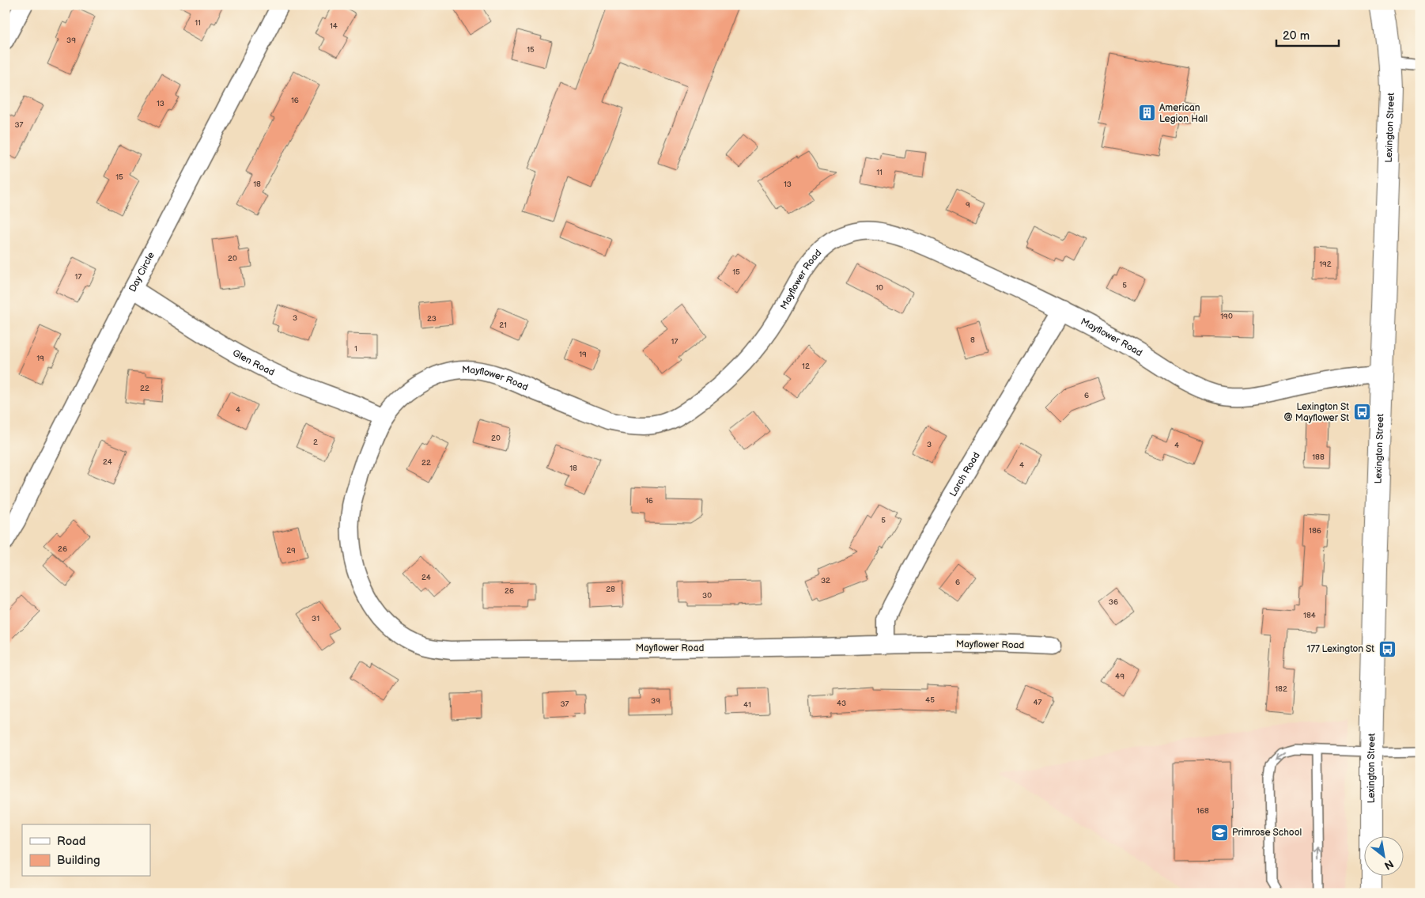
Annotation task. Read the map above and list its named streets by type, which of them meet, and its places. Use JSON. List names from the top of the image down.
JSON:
{
  "streets": {
    "main road": ["Lexington Street"],
    "street": [
      "Day Circle",
      "Mayflower Road",
      "Glen Road",
      "Larch Road"
    ]
  },
  "crossings": [
    ["Lexington Street", "Mayflower Road"],
    ["Day Circle", "Glen Road"],
    ["Mayflower Road", "Glen Road"],
    ["Mayflower Road", "Larch Road"]
  ],
  "places": {
    "building": ["American Legion Hall"],
    "bus stop": ["Lexington St @ Mayflower St", "177 Lexington St"],
    "school or university": ["Primrose School"]
  },
  "house_numbers": [
    "11",
    "14",
    "39",
    "15",
    "16",
    "13",
    "37",
    "11",
    "15",
    "18",
    "13",
    "9",
    "20",
    "192",
    "15",
    "17",
    "5",
    "10",
    "190",
    "3",
    "23",
    "21",
    "8",
    "17",
    "1",
    "19",
    "19",
    "12",
    "22",
    "6",
    "4",
    "20",
    "2",
    "3",
    "4",
    "188",
    "24",
    "22",
    "4",
    "18",
    "16",
    "5",
    "186",
    "26",
    "29",
    "24",
    "32",
    "6",
    "28",
    "26",
    "30",
    "36",
    "184",
    "31",
    "49",
    "182",
    "45",
    "39",
    "47",
    "43",
    "37",
    "41",
    "168"
  ],
  "legend": ["Road", "Building"],
  "scale_bar": "20 m",
  "north": "bottom right"
}
